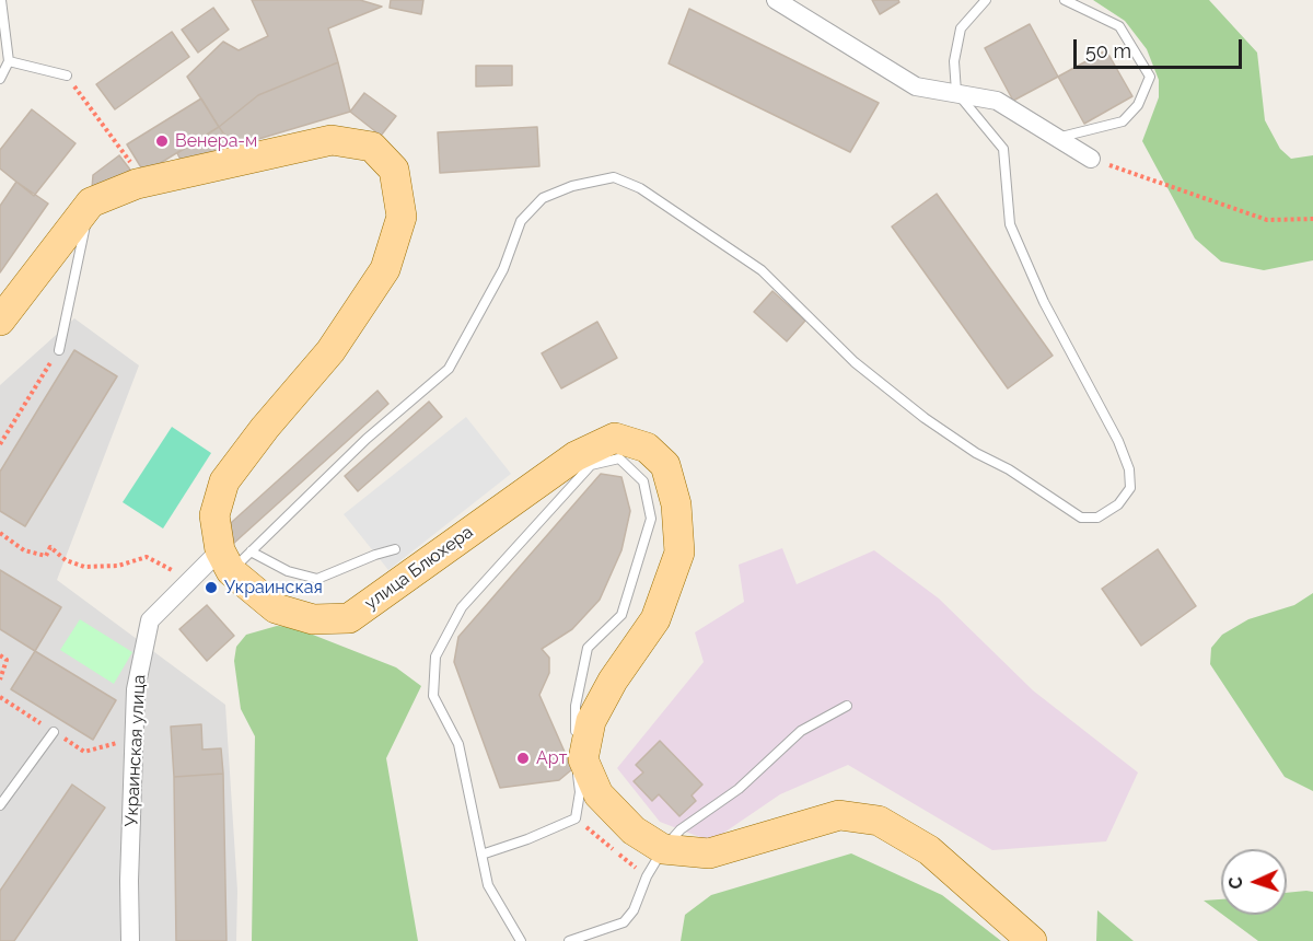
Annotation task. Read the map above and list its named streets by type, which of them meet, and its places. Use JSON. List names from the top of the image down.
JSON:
{
  "streets": {
    "main road": ["улица Блюхера"],
    "street": ["Украинская улица"]
  },
  "crossings": [
    ["улица Блюхера", "Украинская улица"]
  ],
  "places": ["Венера-м", "Украинская", "Арт"],
  "scale_bar": "50 m",
  "north": "left"
}
